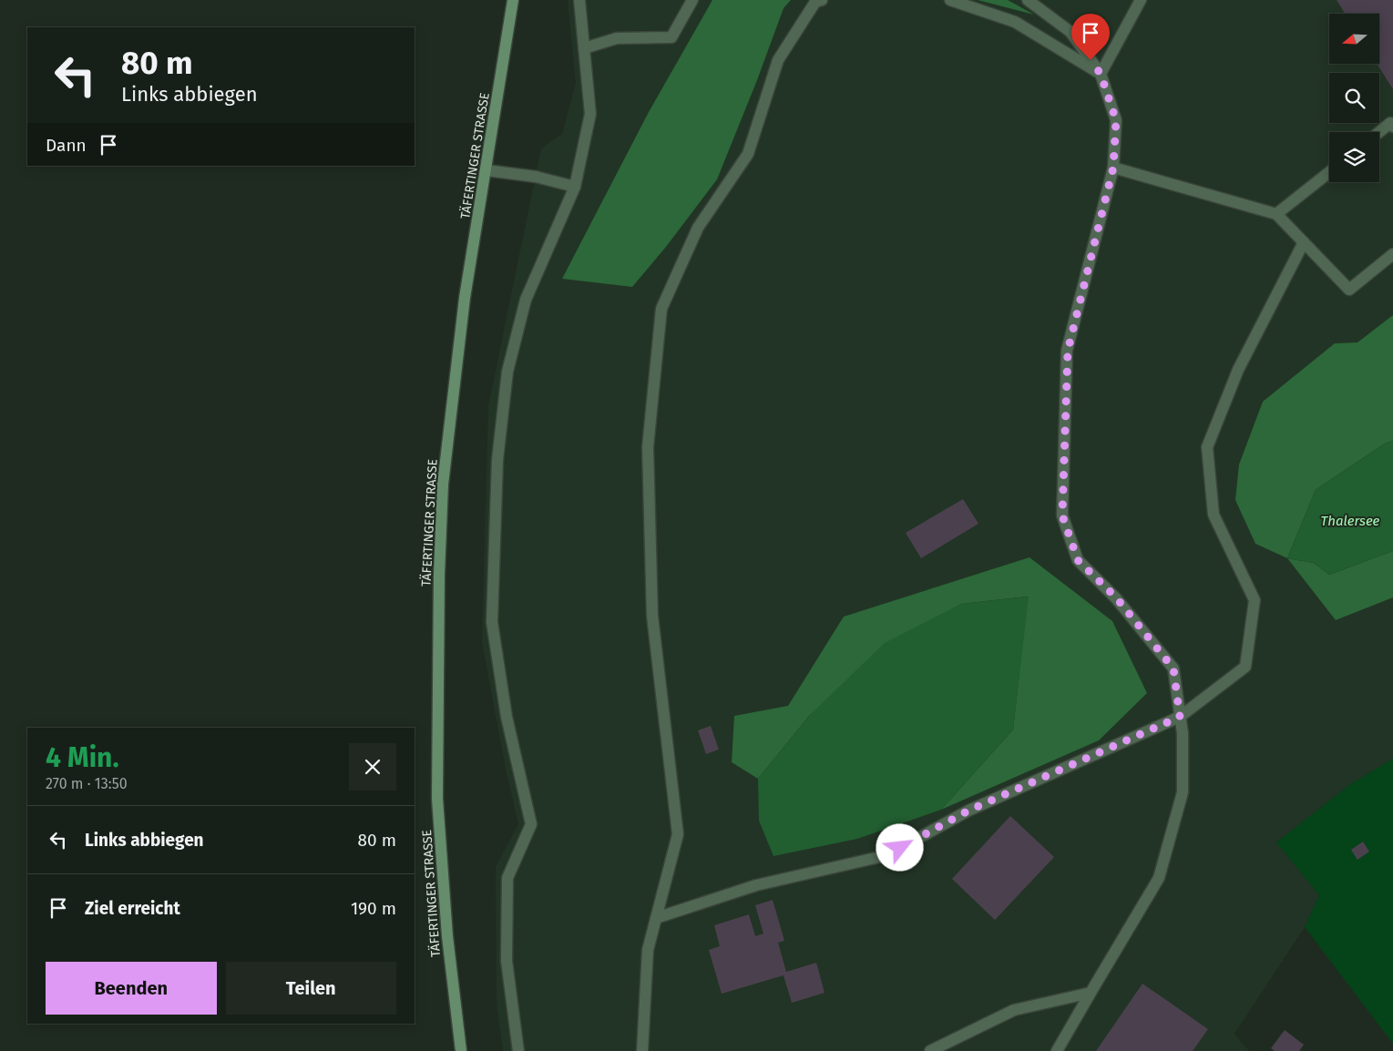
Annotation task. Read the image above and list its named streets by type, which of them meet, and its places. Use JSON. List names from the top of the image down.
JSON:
{
  "streets": {
    "street": ["TÄFERTINGER STRASSE"]
  },
  "water": ["Thalersee"],
  "north": "left",
  "page": {
    "turn": ["80 m", "Links abbiegen"],
    "then": "Dann",
    "heading": ["4 Min.", "270 m · 13:50"],
    "list": [
      {
        "name": "Links abbiegen",
        "value": "80 m"
      },
      {
        "name": "Ziel erreicht",
        "value": "190 m"
      }
    ],
    "buttons": ["Beenden", "Teilen"]
  }
}
